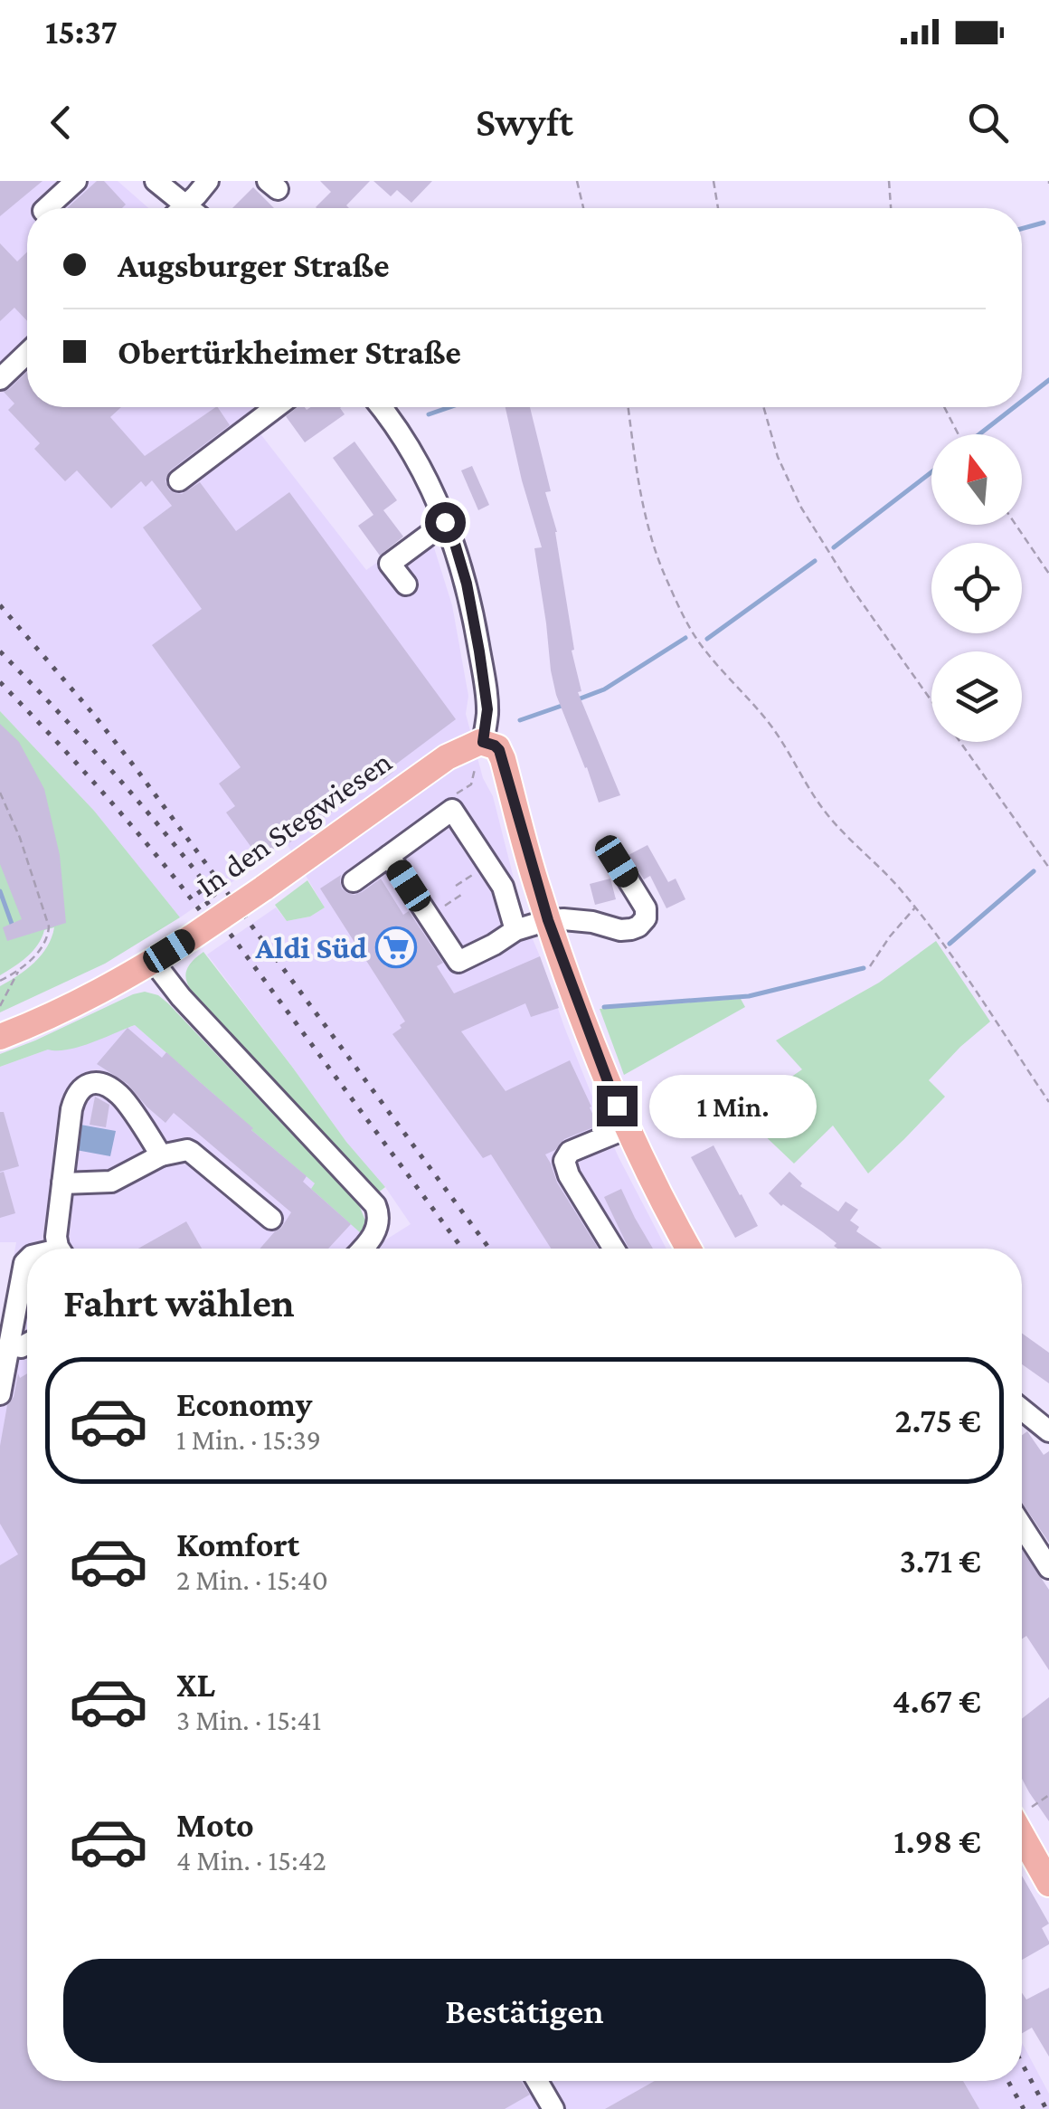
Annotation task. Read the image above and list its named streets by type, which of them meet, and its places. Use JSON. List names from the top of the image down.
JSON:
{
  "streets": {
    "main road": ["In den Stegwiesen"]
  },
  "places": {
    "supermarket": ["Aldi Süd"]
  },
  "north": "top",
  "page": {
    "status": "15:37",
    "header": "Swyft",
    "banner": ["Augsburger Straße", "Obertürkheimer Straße"],
    "bubble": "1 Min.",
    "heading": "Fahrt wählen",
    "list": [
      {
        "name": "Economy",
        "note": "1 Min. · 15:39",
        "value": "2.75 €"
      },
      {
        "name": "Komfort",
        "note": "2 Min. · 15:40",
        "value": "3.71 €"
      },
      {
        "name": "XL",
        "note": "3 Min. · 15:41",
        "value": "4.67 €"
      },
      {
        "name": "Moto",
        "note": "4 Min. · 15:42",
        "value": "1.98 €"
      }
    ],
    "buttons": "Bestätigen"
  }
}
